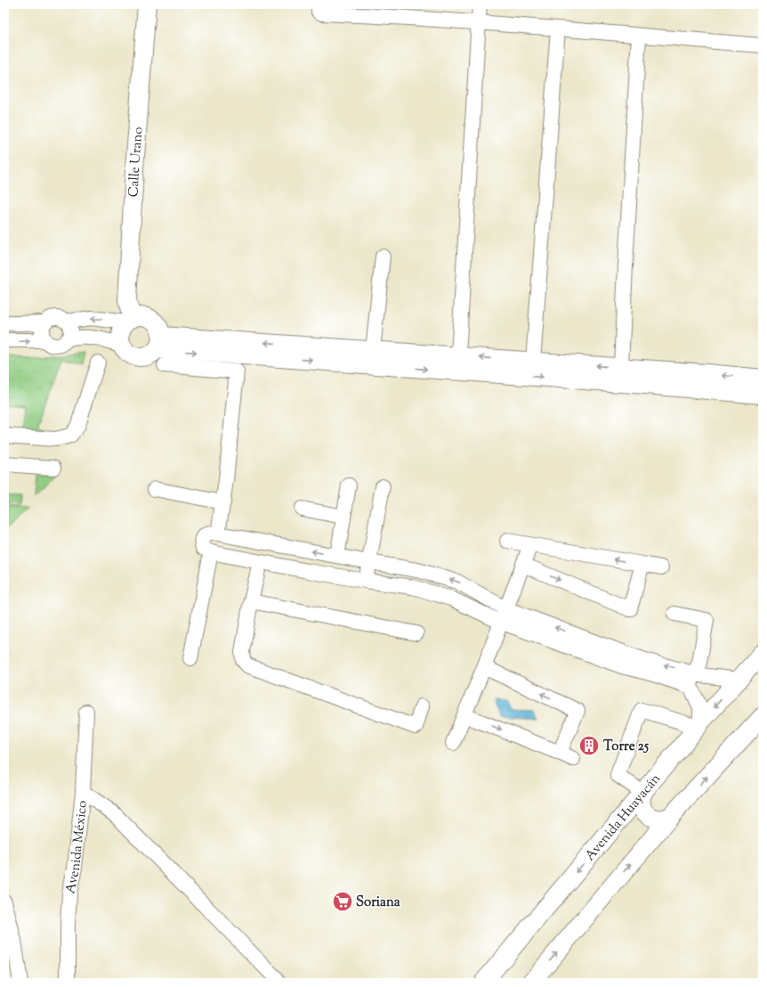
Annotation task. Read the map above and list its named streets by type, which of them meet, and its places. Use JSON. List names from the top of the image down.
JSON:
{
  "streets": {
    "main road": ["Calle Urano", "Avenida Huayacán"],
    "street": ["Avenida México"]
  },
  "places": {
    "building": ["Torre 25"],
    "supermarket": ["Soriana"]
  }
}
